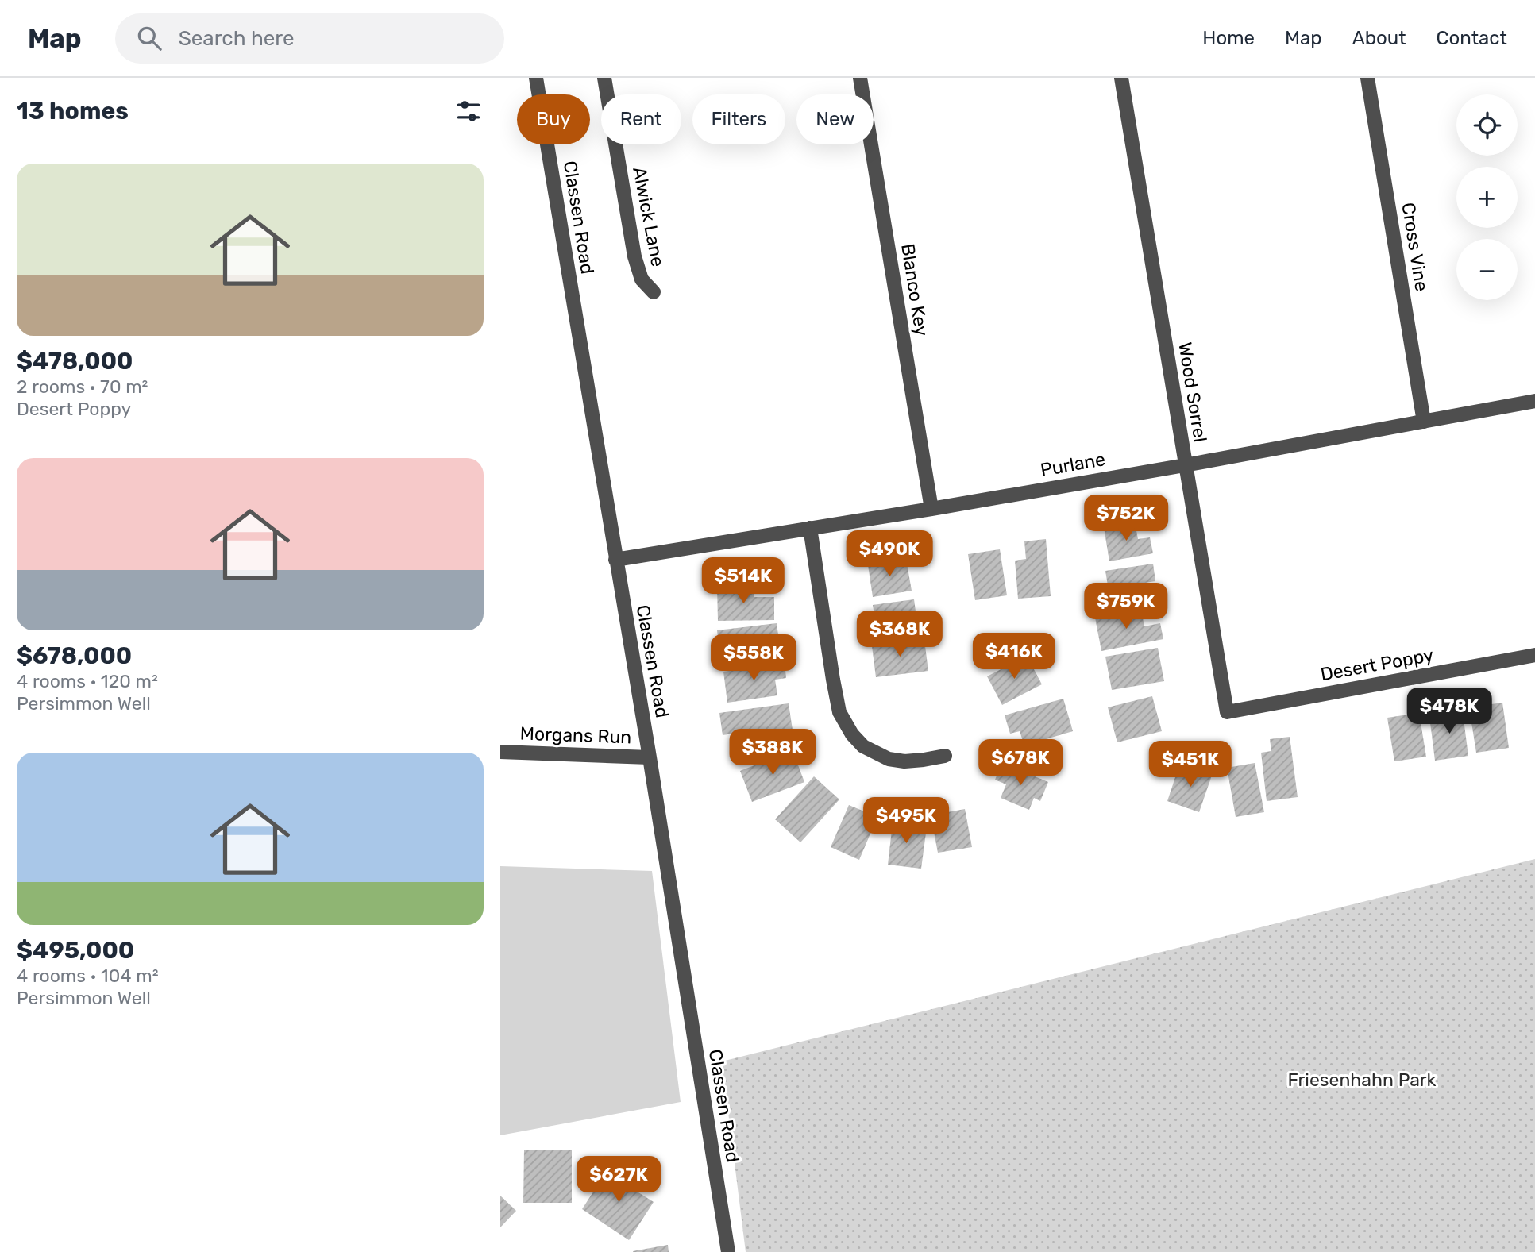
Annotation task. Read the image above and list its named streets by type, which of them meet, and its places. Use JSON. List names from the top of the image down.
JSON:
{
  "streets": {
    "street": [
      "Alwick Lane",
      "Classen Road",
      "Cross Vine",
      "Blanco Key",
      "Wood Sorrel",
      "Purlane",
      "Desert Poppy",
      "Morgans Run"
    ]
  },
  "crossings": [
    ["Classen Road", "Purlane"],
    ["Classen Road", "Morgans Run"],
    ["Cross Vine", "Purlane"],
    ["Blanco Key", "Purlane"],
    ["Wood Sorrel", "Purlane"],
    ["Wood Sorrel", "Desert Poppy"]
  ],
  "parks": ["Friesenhahn Park"],
  "page": {
    "header": "Map",
    "search": "Search here",
    "nav": [
      "Home",
      "Map",
      "About",
      "Contact"
    ],
    "heading": "13 homes",
    "map_buttons": ["+", "−"],
    "chip": [
      "Buy",
      "Rent",
      "Filters",
      "New"
    ],
    "list": [
      {
        "name": "$478,000",
        "note": "2 rooms · 70 m² · Desert Poppy"
      },
      {
        "name": "$678,000",
        "note": "4 rooms · 120 m² · Persimmon Well"
      },
      {
        "name": "$495,000",
        "note": "4 rooms · 104 m² · Persimmon Well"
      }
    ],
    "price": [
      "$752K",
      "$490K",
      "$514K",
      "$759K",
      "$368K",
      "$416K",
      "$558K",
      "$478K",
      "$388K",
      "$678K",
      "$451K",
      "$495K",
      "$627K"
    ]
  }
}
